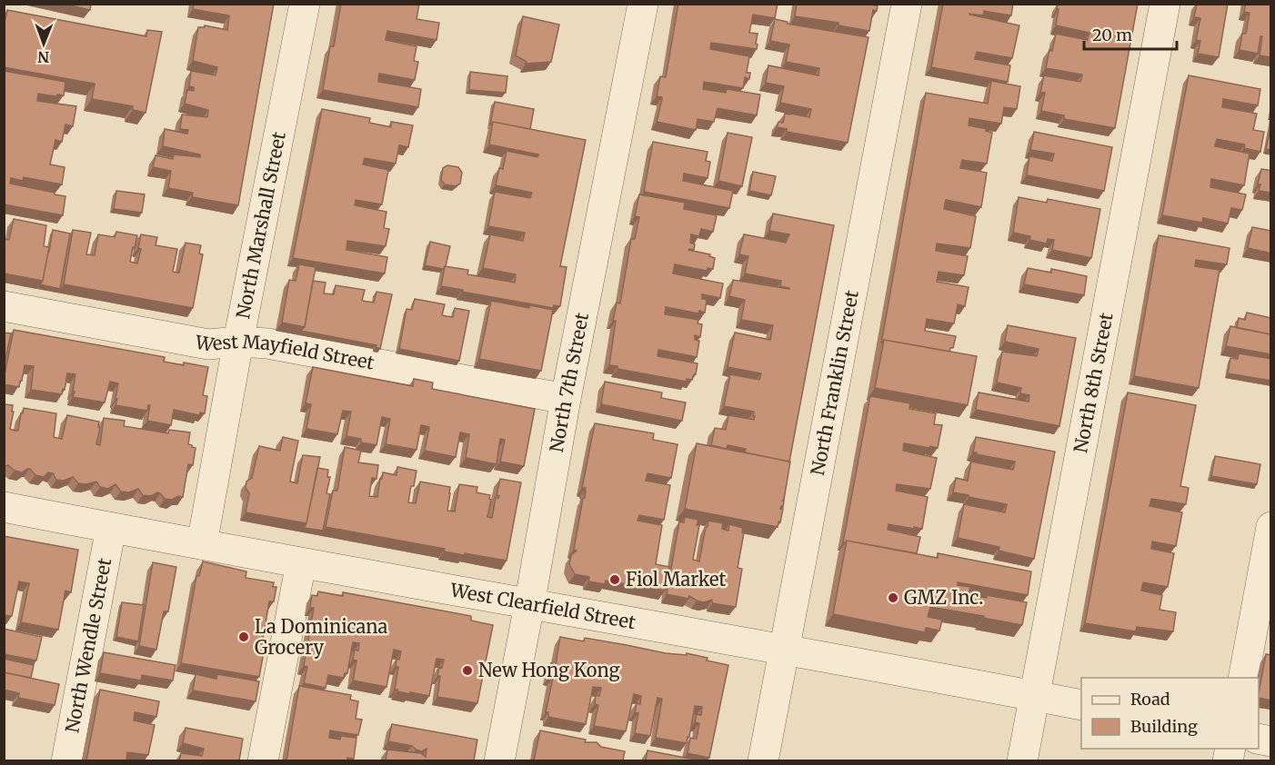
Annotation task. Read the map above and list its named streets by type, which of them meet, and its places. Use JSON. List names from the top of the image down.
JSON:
{
  "streets": {
    "street": [
      "North Marshall Street",
      "West Mayfield Street",
      "North 7th Street",
      "North Franklin Street",
      "North 8th Street",
      "West Clearfield Street",
      "North Wendle Street"
    ]
  },
  "crossings": [
    ["North Marshall Street", "West Mayfield Street"],
    ["North Marshall Street", "West Clearfield Street"],
    ["West Mayfield Street", "North 7th Street"],
    ["North 7th Street", "West Clearfield Street"],
    ["North Franklin Street", "West Clearfield Street"],
    ["North 8th Street", "West Clearfield Street"],
    ["West Clearfield Street", "North Wendle Street"]
  ],
  "places": [
    "Fiol Market",
    "GMZ Inc.",
    "La Dominicana Grocery",
    "New Hong Kong"
  ],
  "legend": ["Road", "Building"],
  "scale_bar": "20 m",
  "north": "bottom"
}
